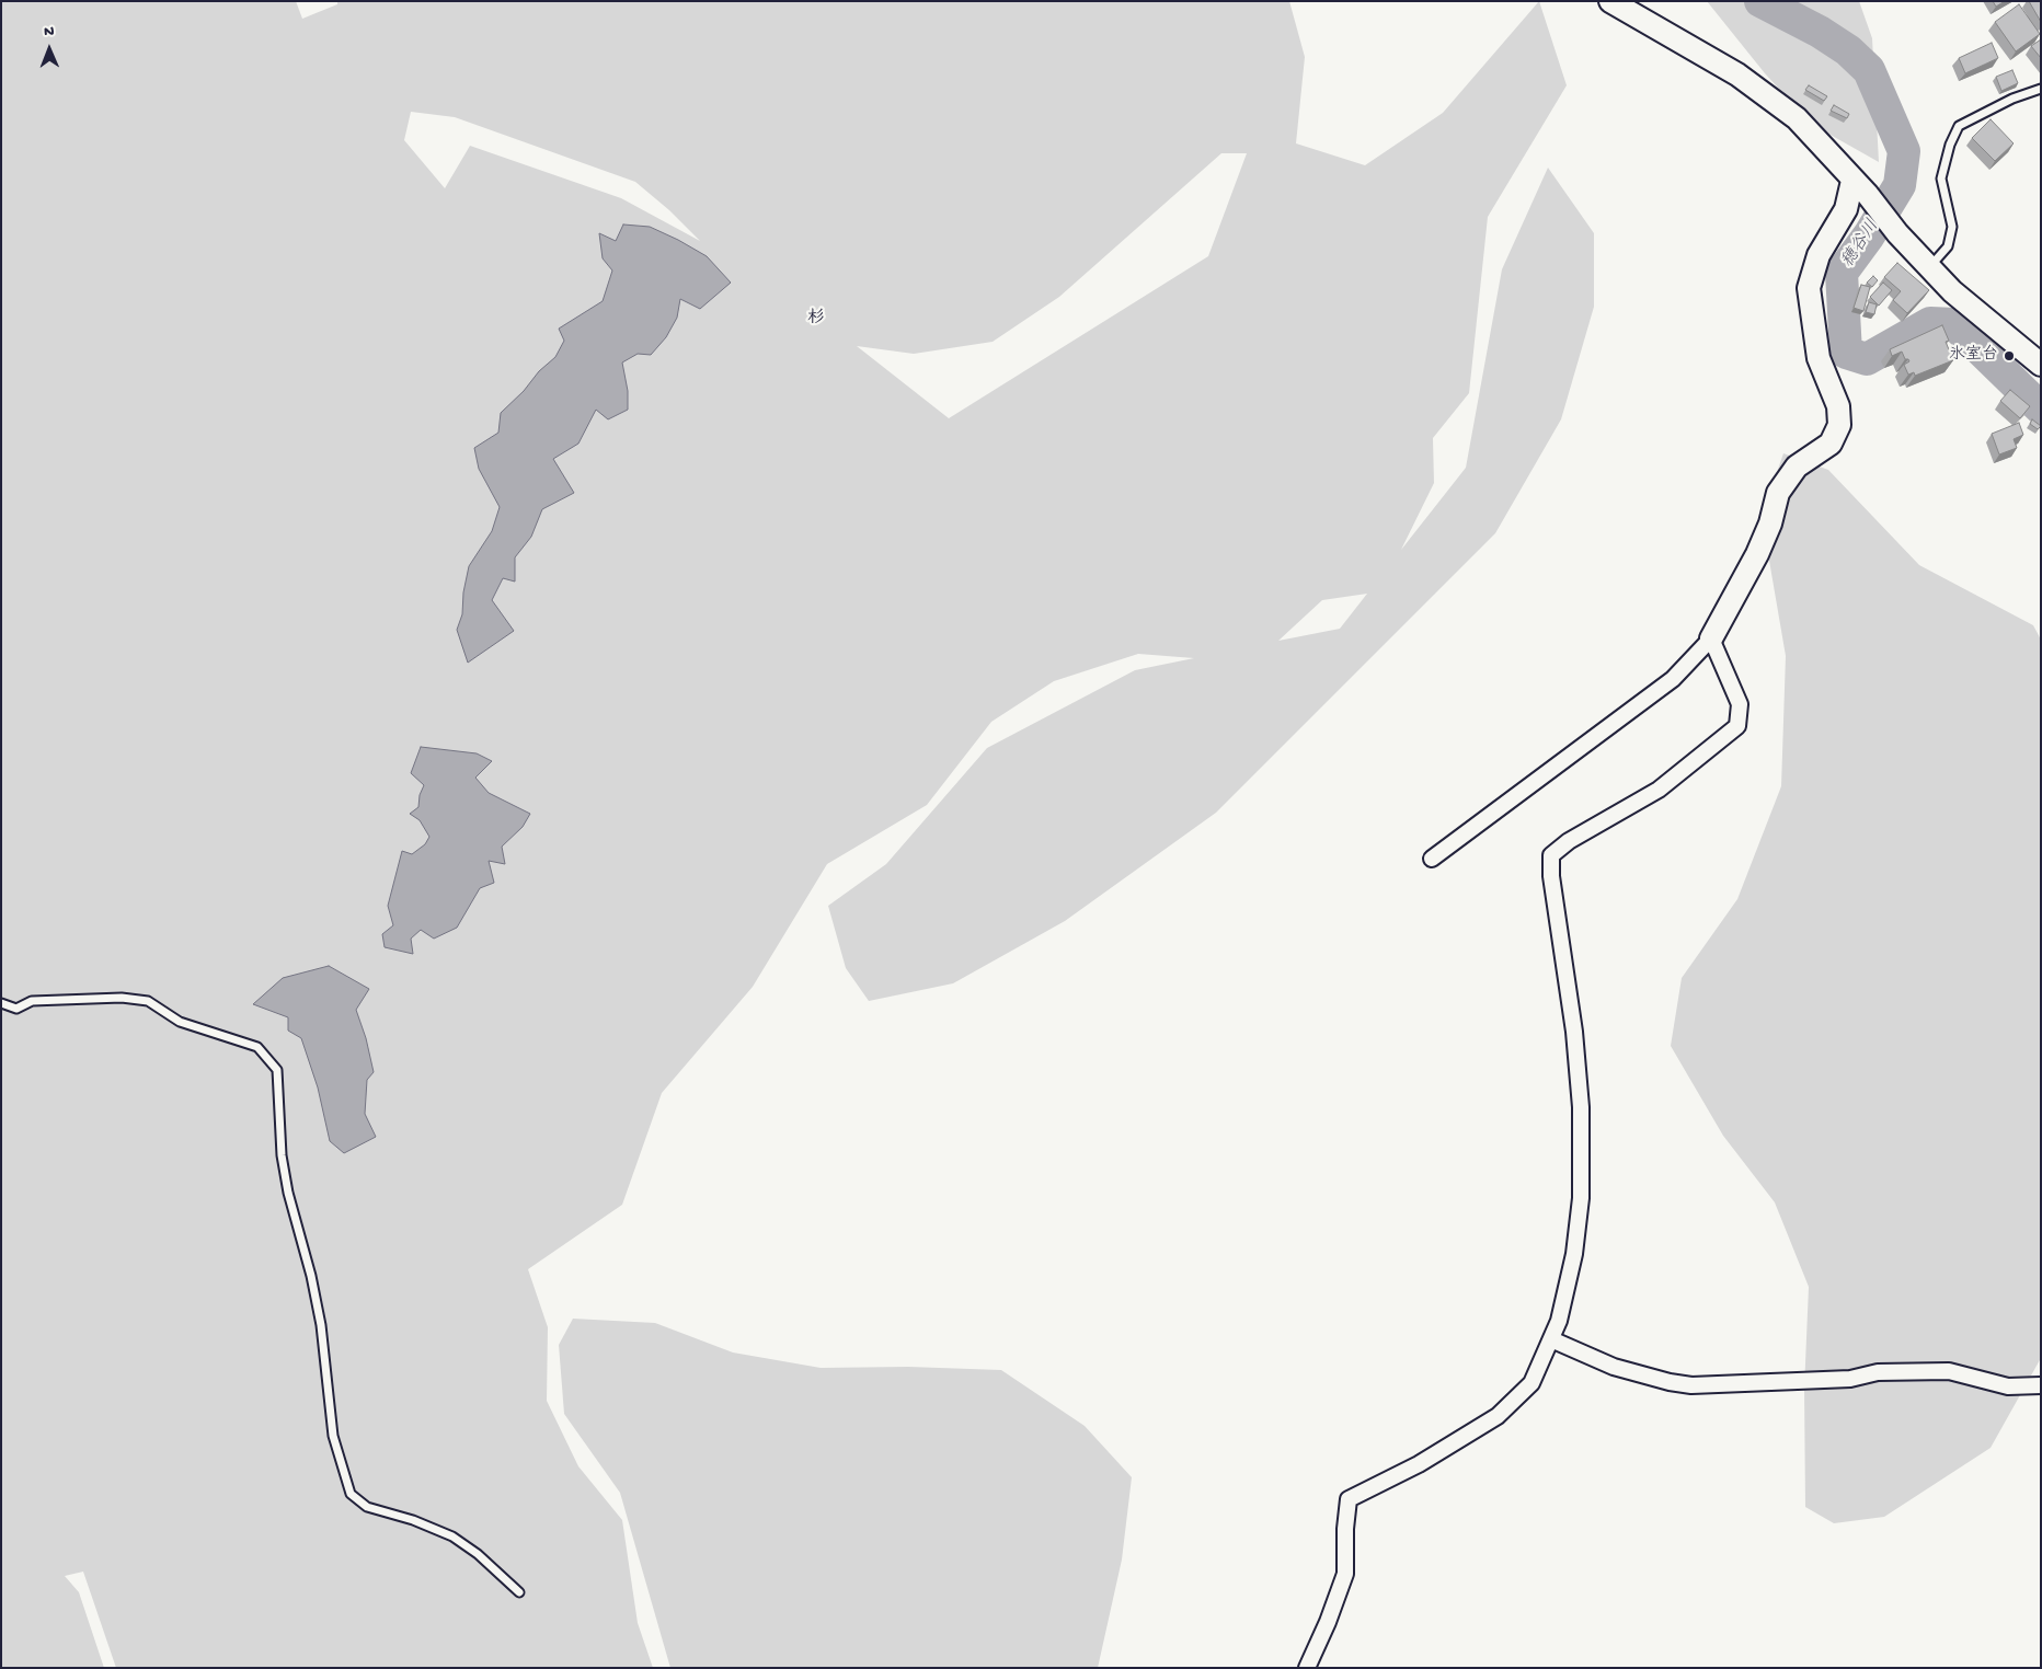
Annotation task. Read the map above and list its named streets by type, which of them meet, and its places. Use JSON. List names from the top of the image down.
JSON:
{
  "districts": ["杉"],
  "water": ["穂谷川"],
  "places": ["氷室台"],
  "north": "top"
}
